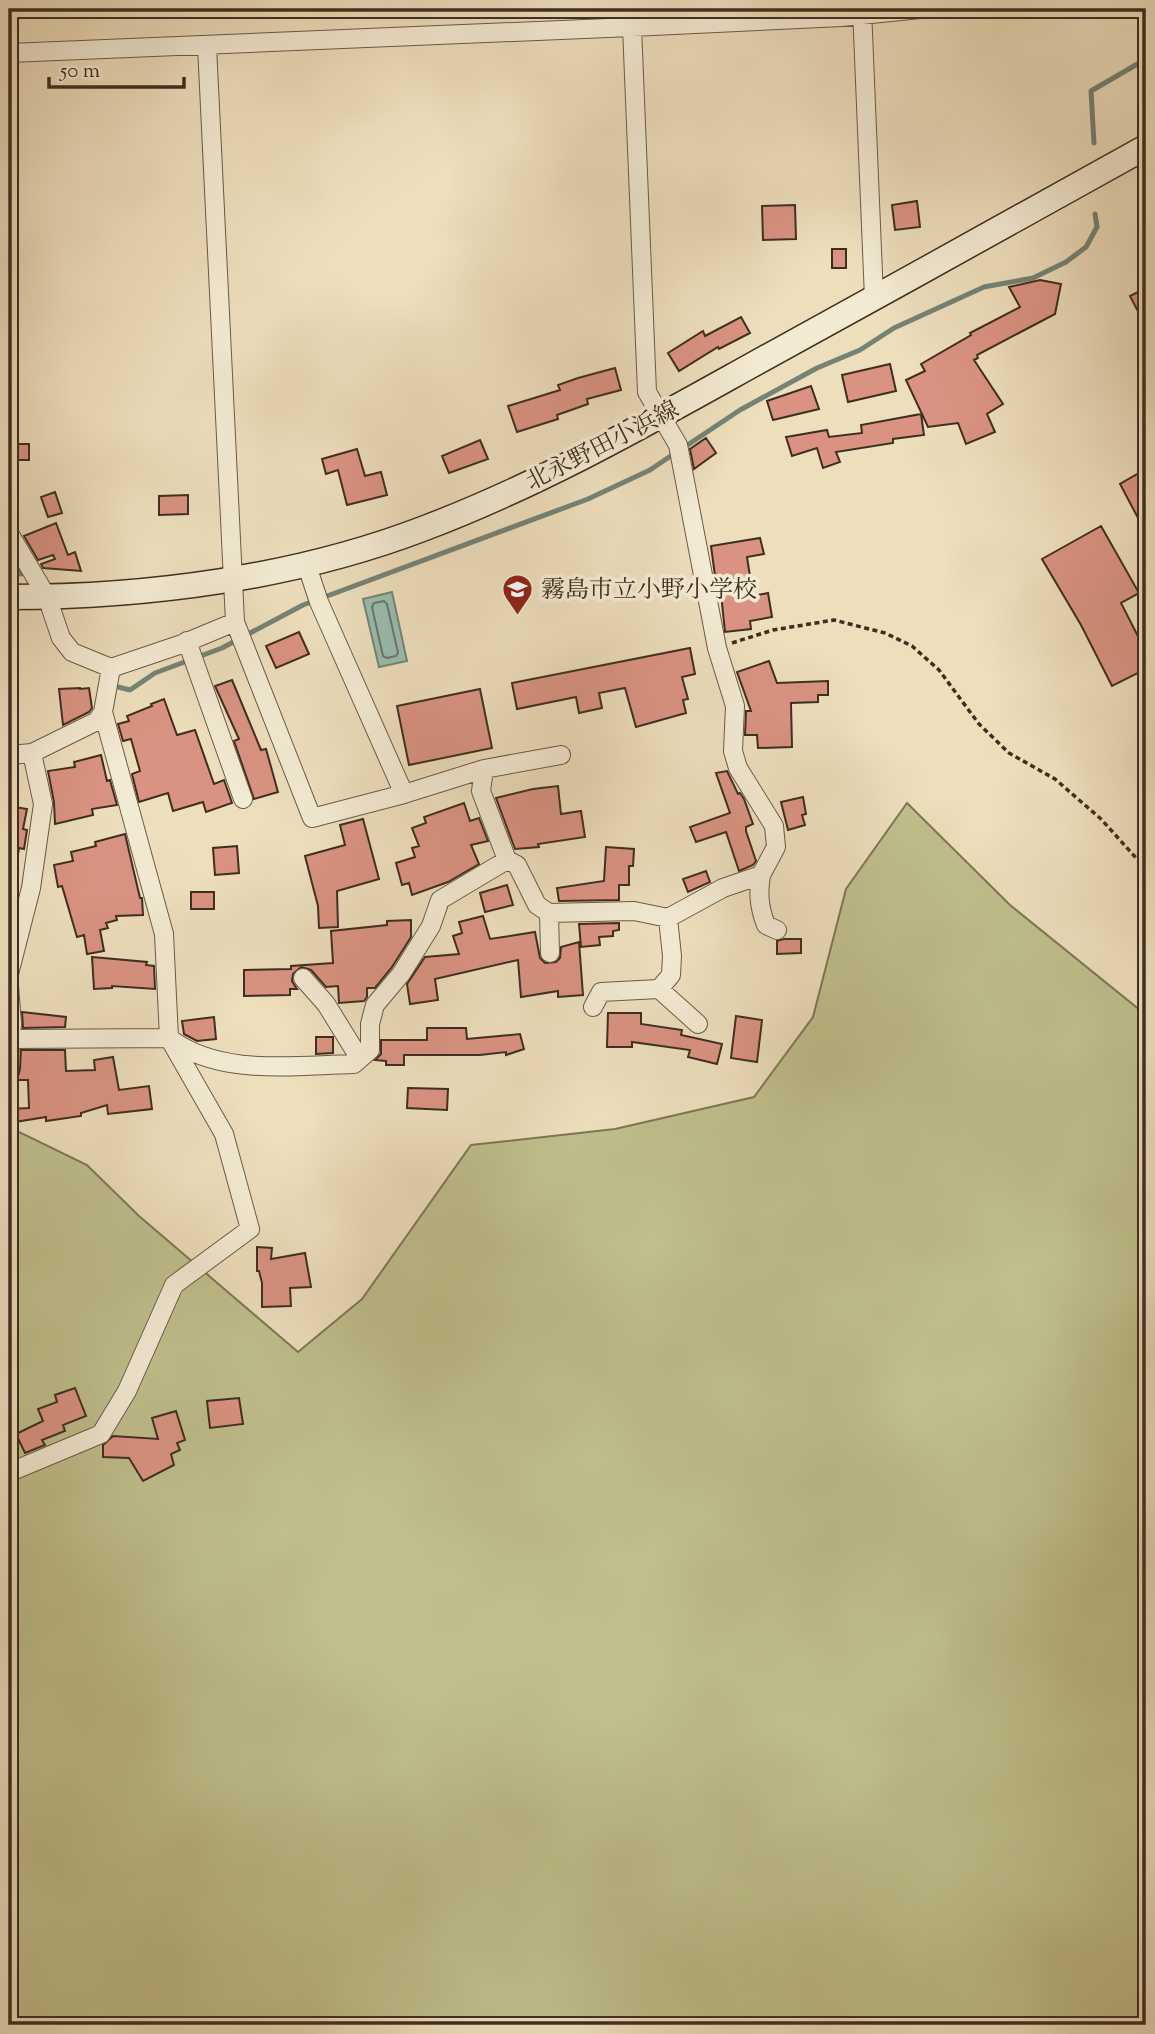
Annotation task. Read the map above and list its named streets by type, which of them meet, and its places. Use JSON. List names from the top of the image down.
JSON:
{
  "streets": {
    "main road": ["北永野田小浜線"]
  },
  "places": {
    "school or university": ["霧島市立小野小学校"]
  },
  "scale_bar": "50 m"
}
